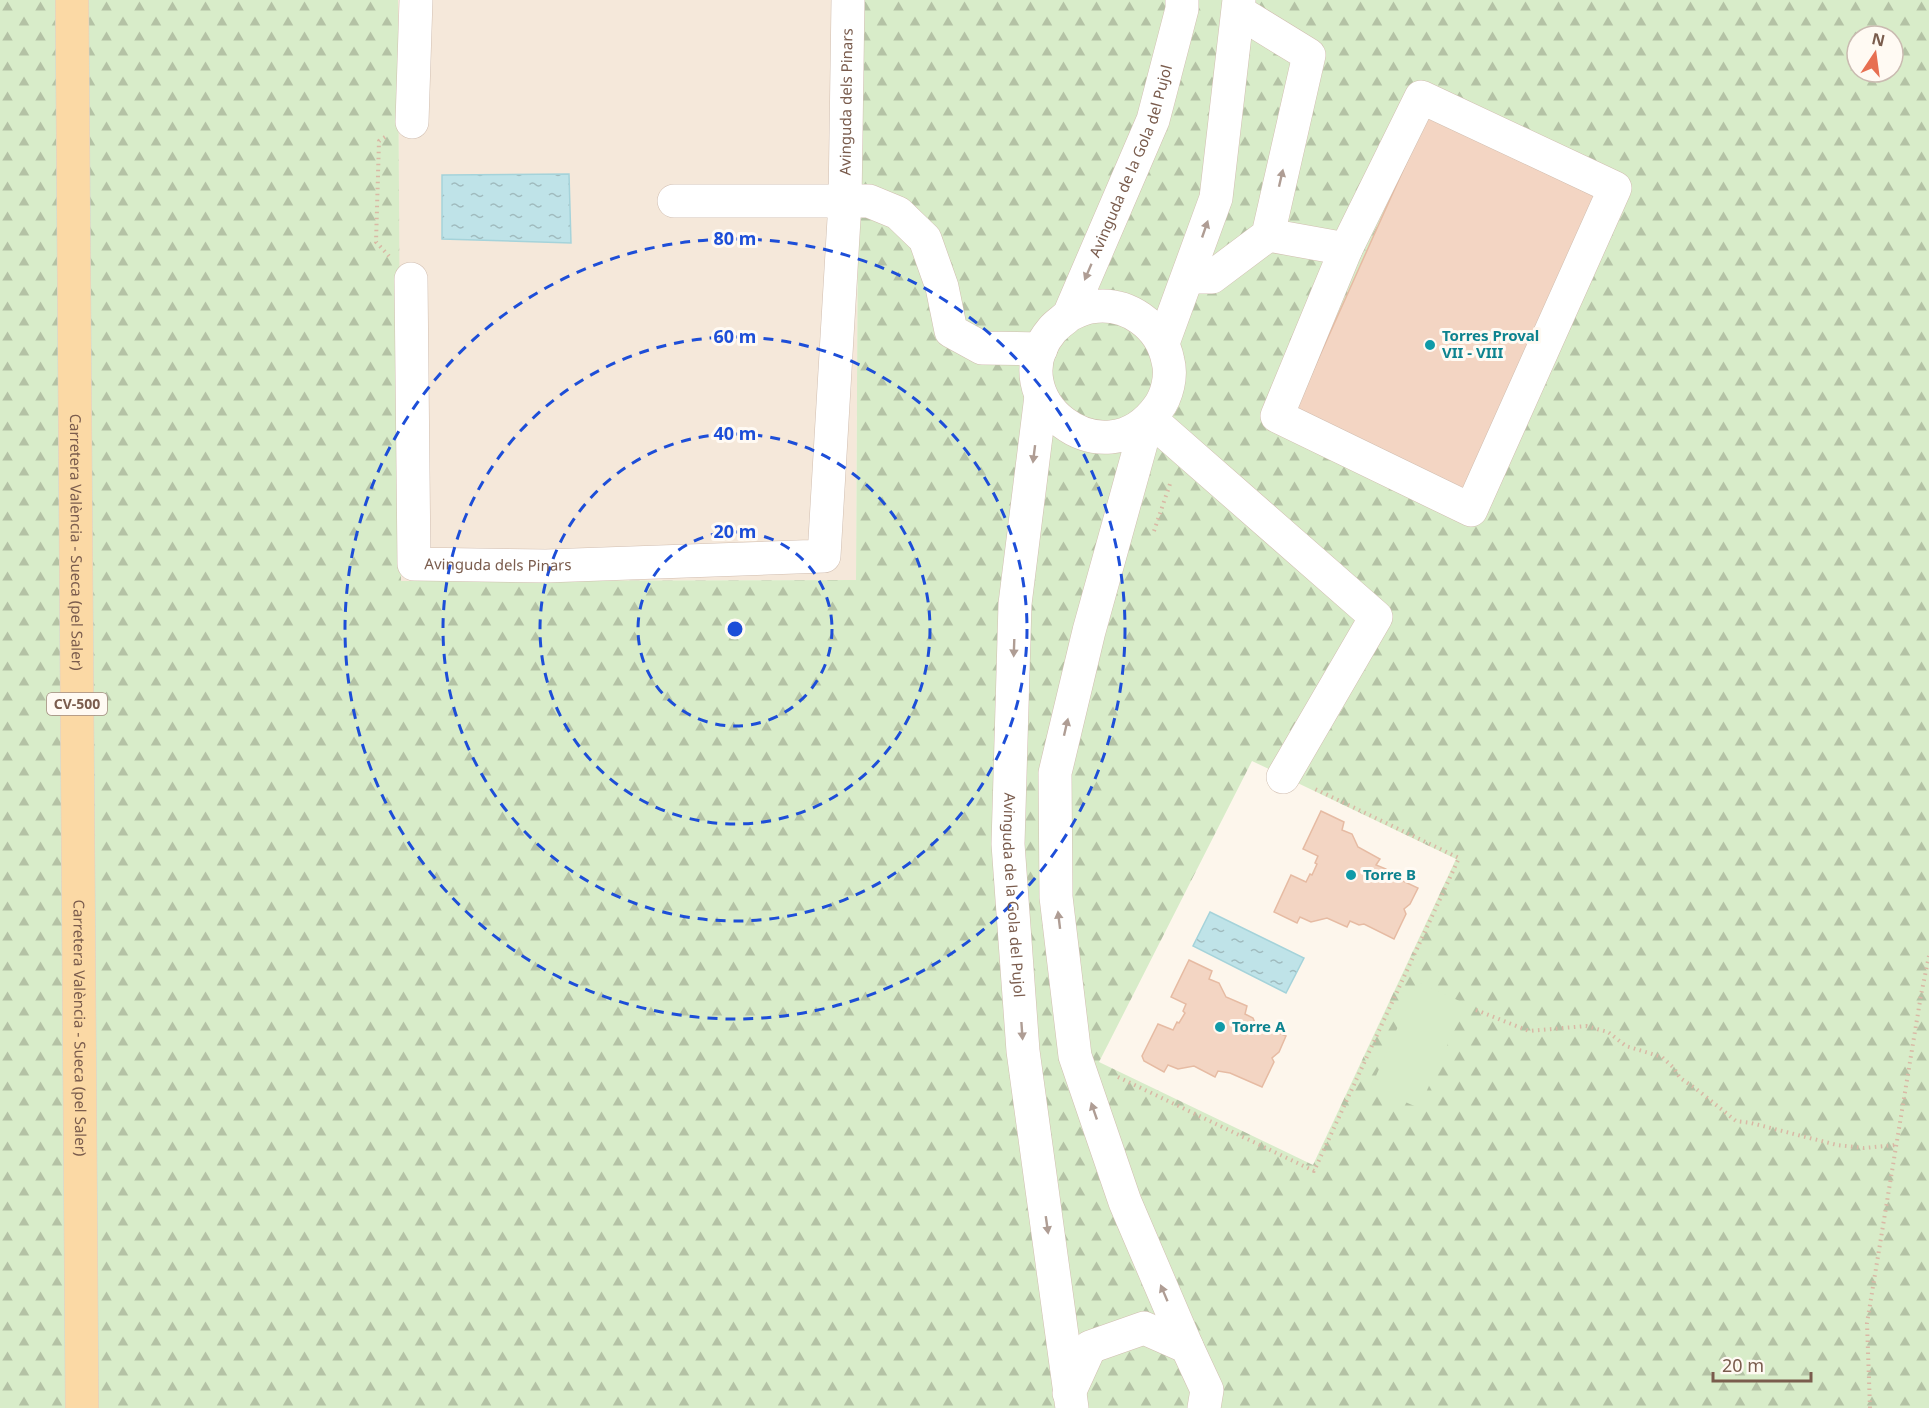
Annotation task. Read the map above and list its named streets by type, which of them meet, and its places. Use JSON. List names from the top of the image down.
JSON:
{
  "streets": {
    "main road": ["Carretera València - Sueca (pel Saler)", "CV-500"],
    "street": ["Avinguda dels Pinars", "Avinguda de la Gola del Pujol"]
  },
  "places": ["Torres Proval VII - VIII", "Torre B", "Torre A"],
  "scale_bar": "20 m",
  "north": "top",
  "rings": [
    "80 m",
    "60 m",
    "40 m",
    "20 m"
  ]
}
